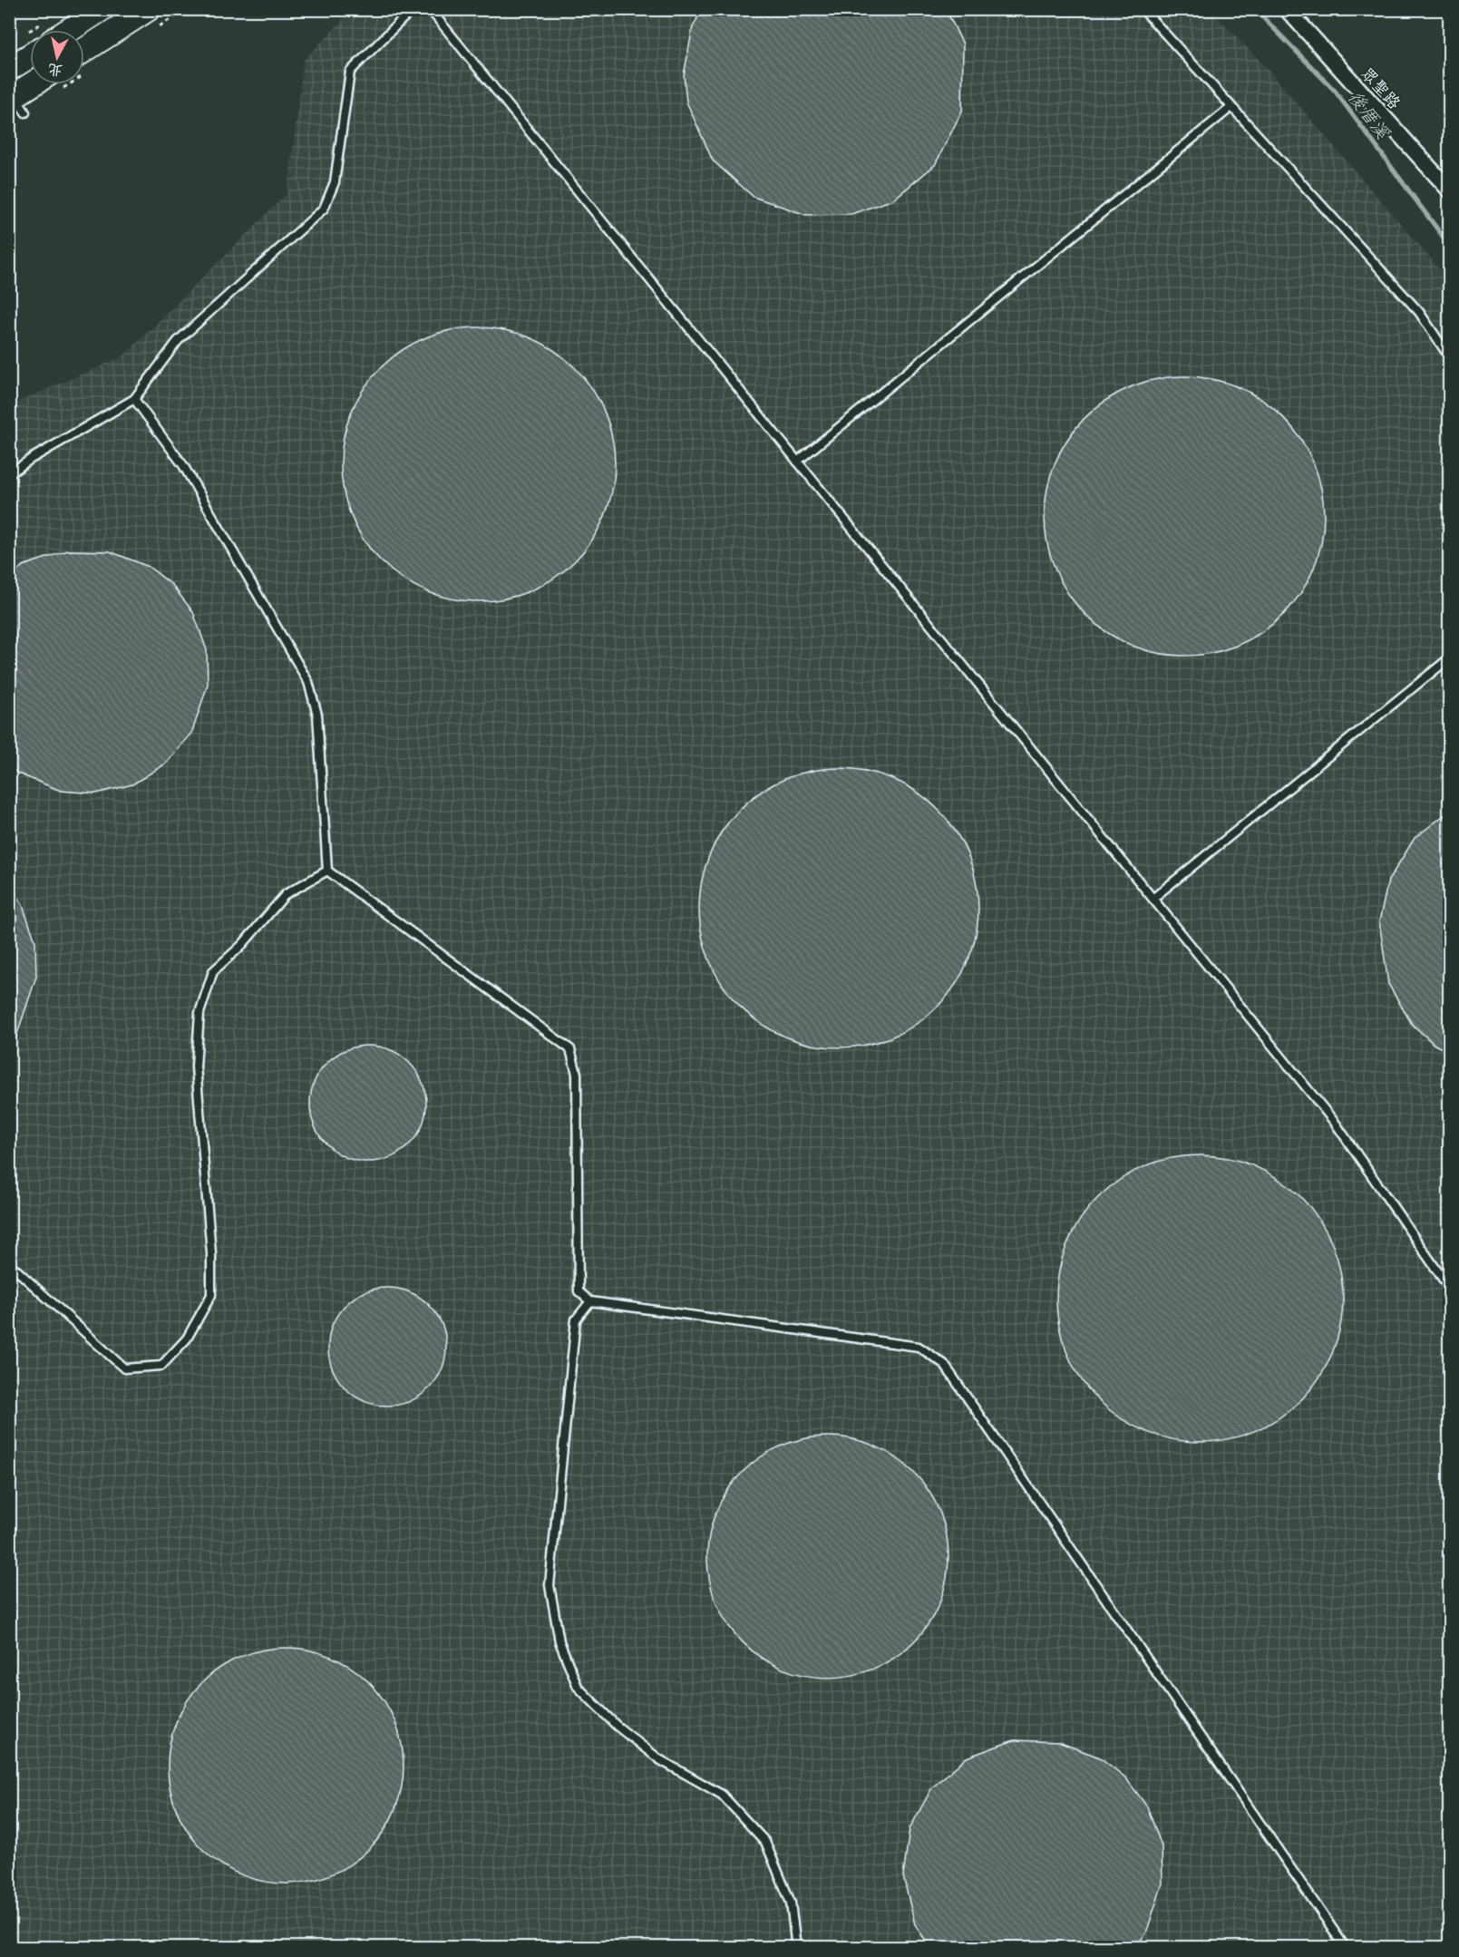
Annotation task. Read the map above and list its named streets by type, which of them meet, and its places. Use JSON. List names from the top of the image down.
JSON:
{
  "streets": {
    "street": ["眾聖路"]
  },
  "water": ["後厝溪"],
  "north": "bottom"
}
